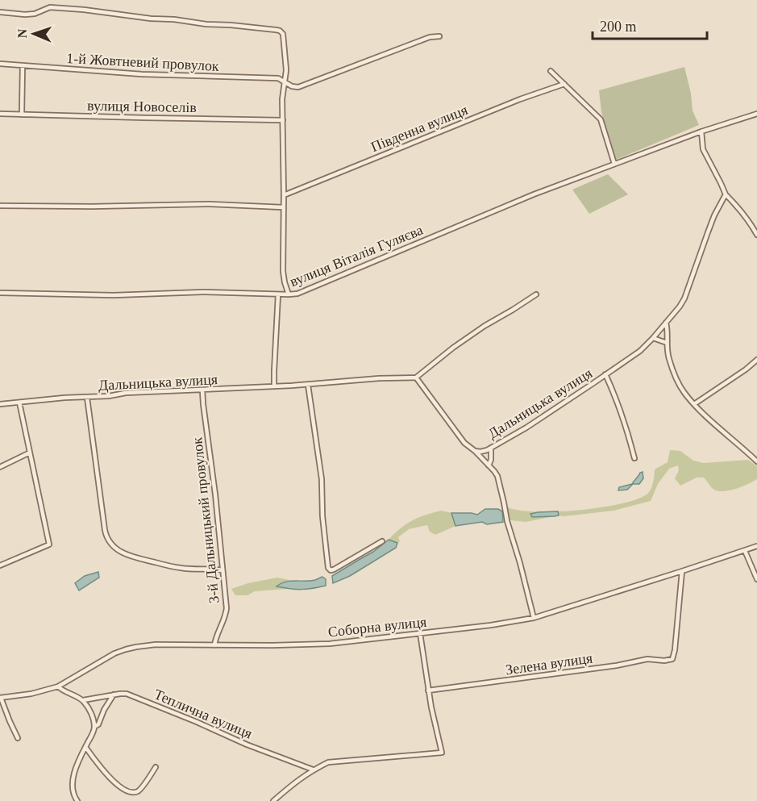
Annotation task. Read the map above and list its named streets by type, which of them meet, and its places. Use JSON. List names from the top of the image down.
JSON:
{
  "streets": {
    "street": [
      "1-й Жовтневий провулок",
      "вулиця Новоселів",
      "Південна вулиця",
      "вулиця Віталія Гуляєва",
      "Дальницька вулиця",
      "3-й Дальницький провулок",
      "Соборна вулиця",
      "Зелена вулиця",
      "Теплична вулиця"
    ]
  },
  "crossings": [
    ["Дальницька вулиця", "3-й Дальницький провулок"],
    ["3-й Дальницький провулок", "Соборна вулиця"],
    ["Соборна вулиця", "Зелена вулиця"]
  ],
  "scale_bar": "200 m",
  "north": "left"
}
